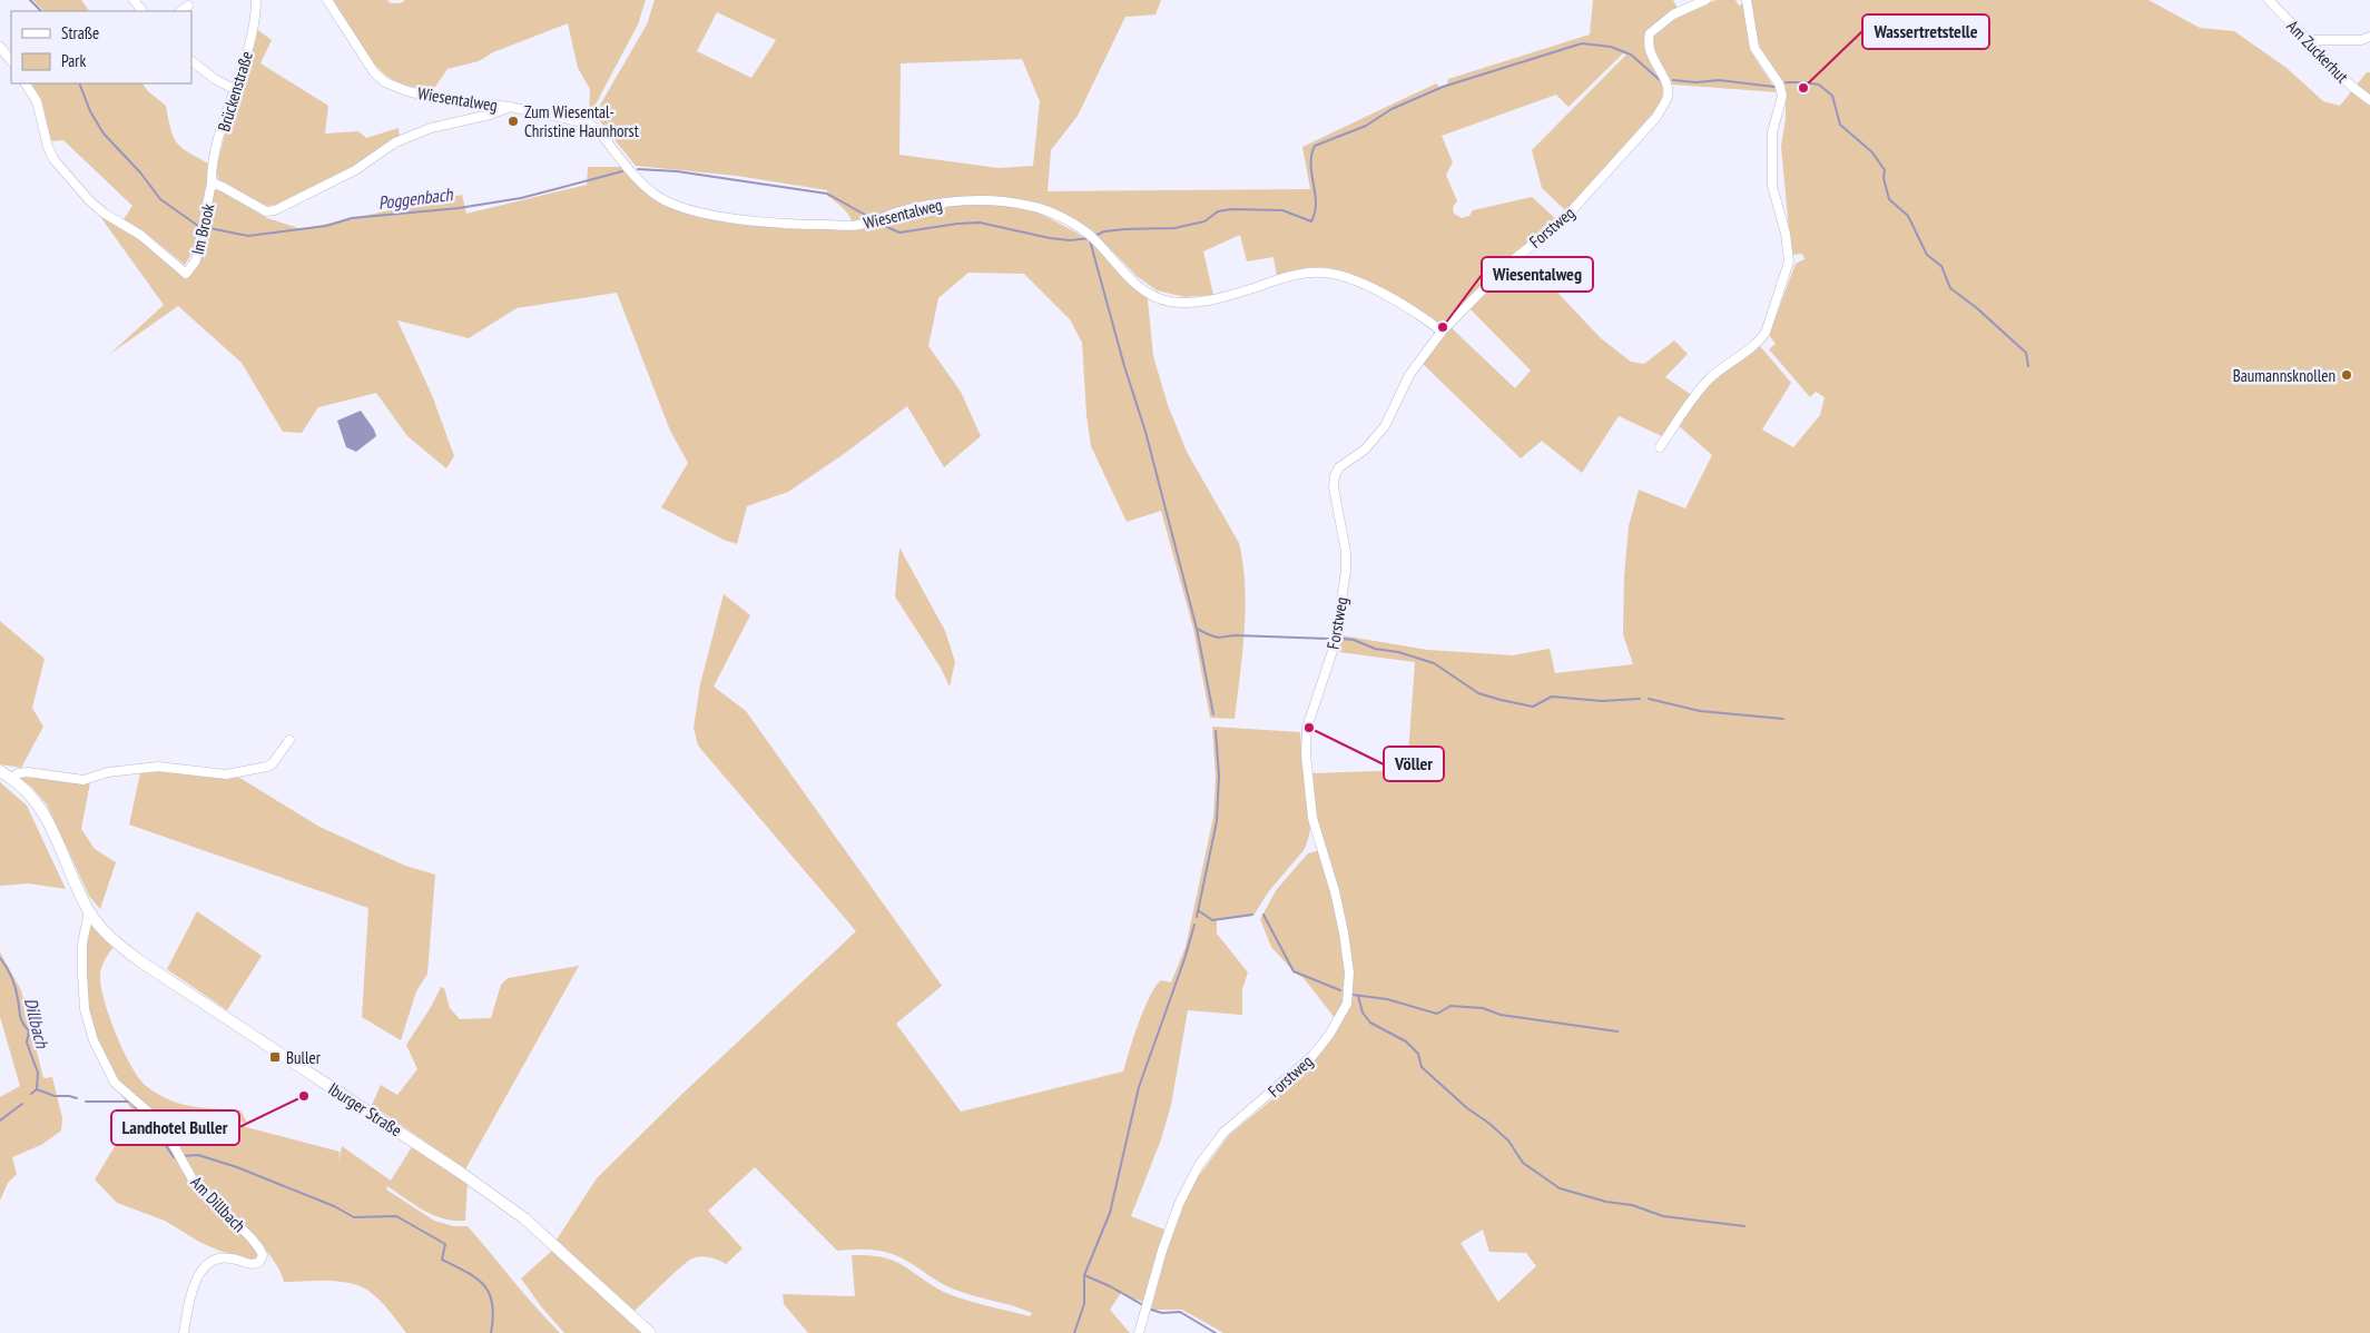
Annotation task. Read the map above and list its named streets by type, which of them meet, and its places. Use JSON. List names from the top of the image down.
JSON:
{
  "streets": {
    "main road": ["Iburger Straße"],
    "street": [
      "Am Zuckerhut",
      "Brückenstraße",
      "Wiesentalweg",
      "Forstweg",
      "Im Brook",
      "Am Dillbach"
    ]
  },
  "crossings": [
    ["Brückenstraße", "Im Brook"],
    ["Wiesentalweg", "Forstweg"],
    ["Wiesentalweg", "Im Brook"],
    ["Iburger Straße", "Am Dillbach"]
  ],
  "water": ["Poggenbach", "Dillbach"],
  "places": {
    "other": [
      "Wassertretstelle",
      "Zum Wiesental- Christine Haunhorst",
      "Wiesentalweg",
      "Baumannsknollen",
      "Völler",
      "Landhotel Buller"
    ],
    "transit": ["Buller"]
  },
  "legend": ["Straße", "Park"]
}
